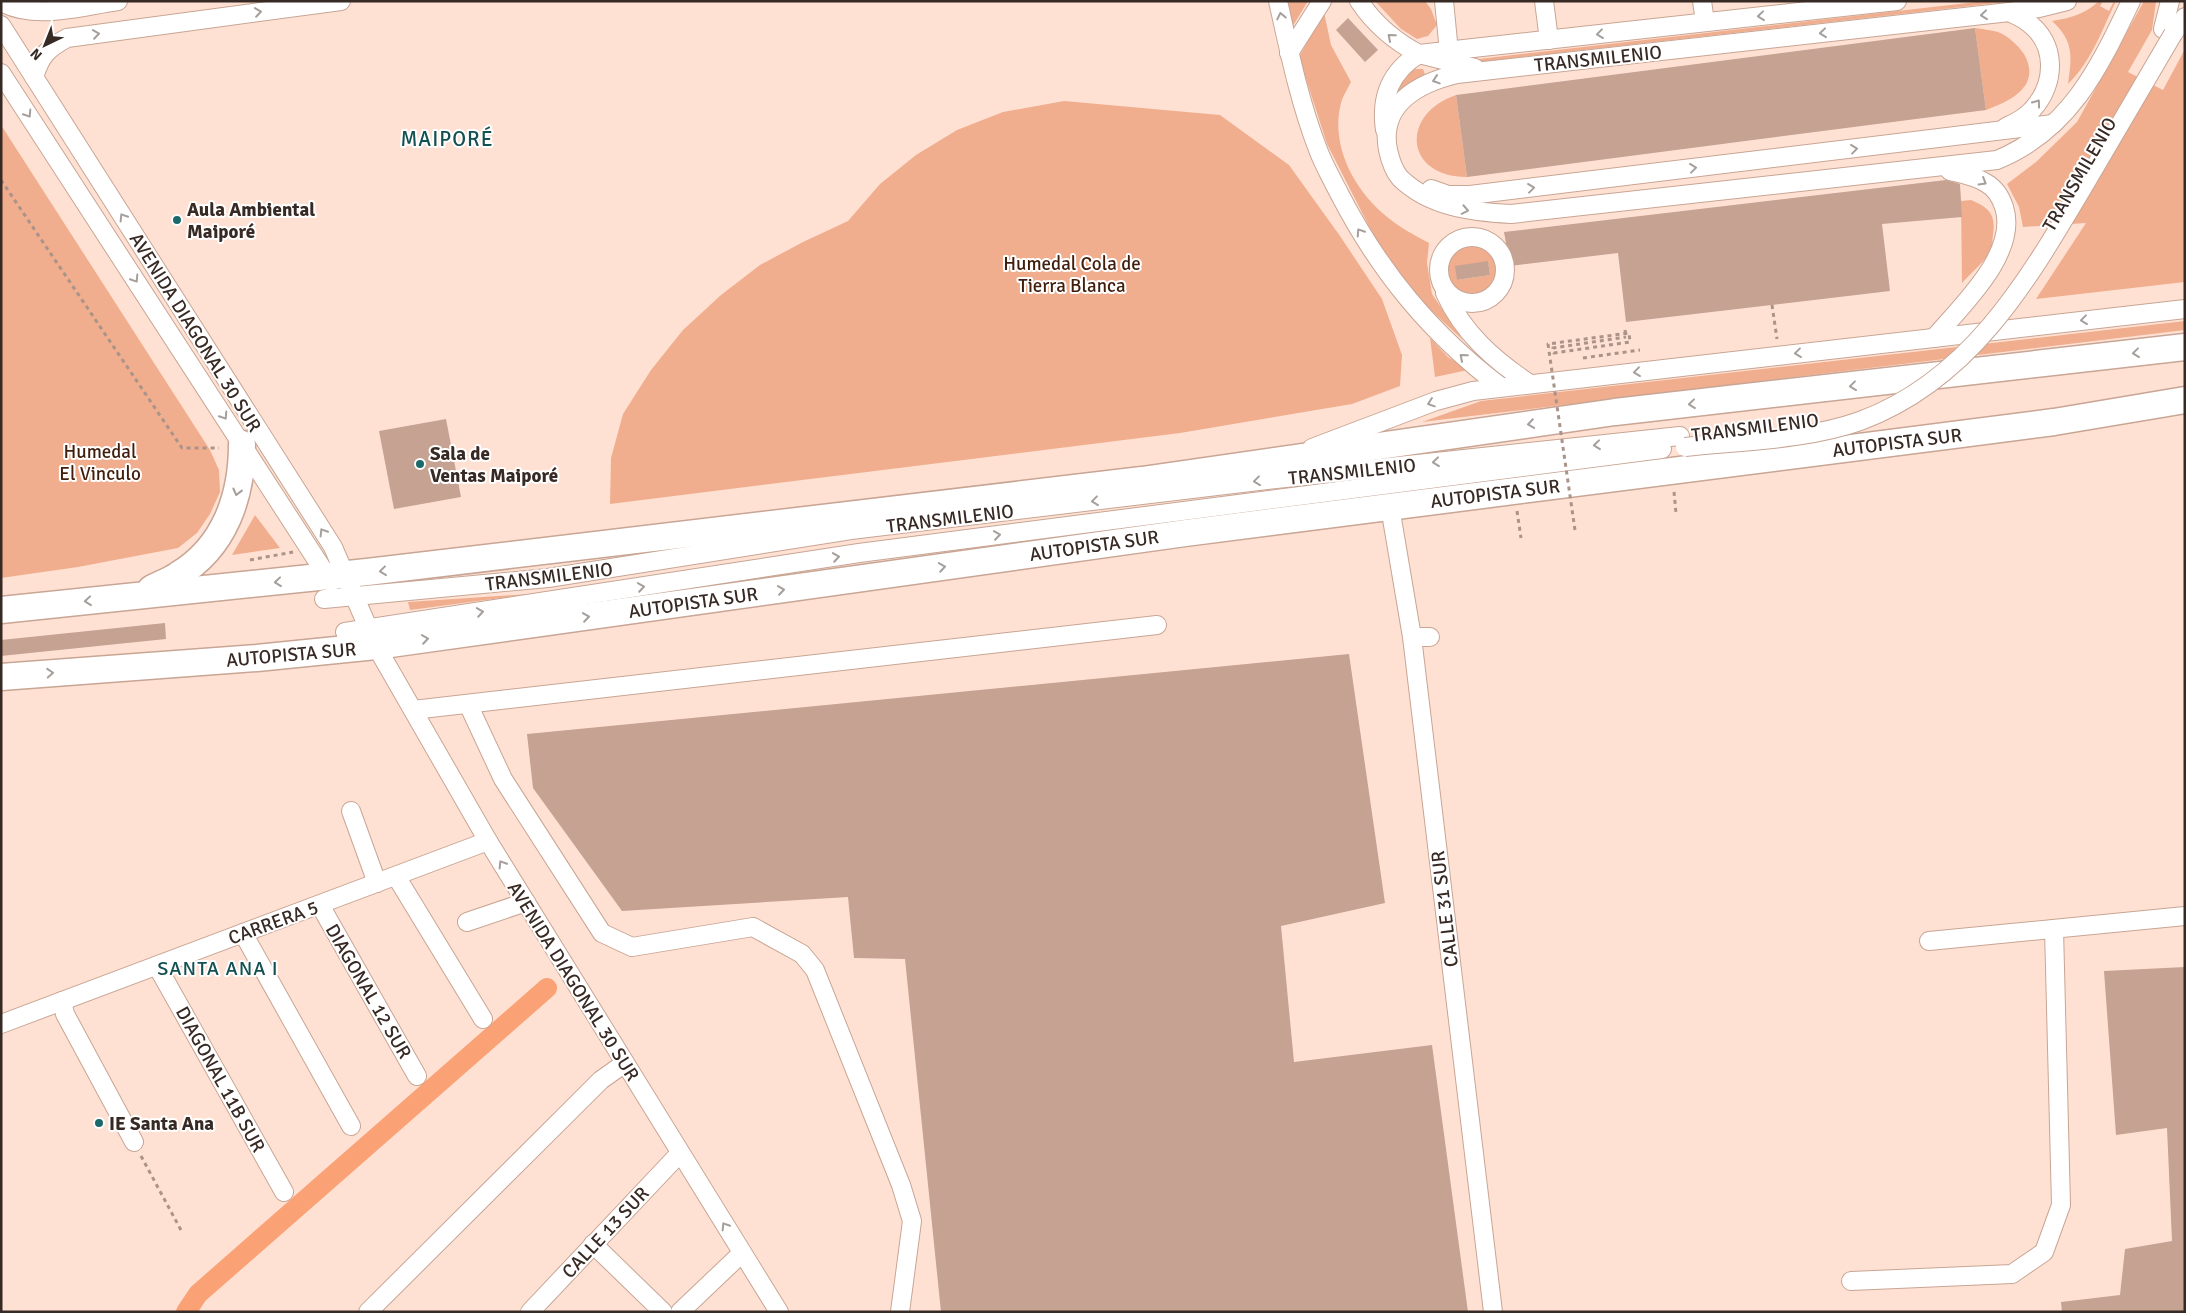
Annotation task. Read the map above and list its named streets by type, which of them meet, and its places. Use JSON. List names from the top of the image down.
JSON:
{
  "streets": {
    "highway": ["AUTOPISTA SUR"],
    "street": [
      "TRANSMILENIO",
      "AVENIDA DIAGONAL 30 SUR",
      "CALLE 31 SUR",
      "CARRERA 5",
      "DIAGONAL 12 SUR",
      "DIAGONAL 11B SUR",
      "CALLE 13 SUR"
    ]
  },
  "crossings": [
    ["TRANSMILENIO", "AVENIDA DIAGONAL 30 SUR"],
    ["TRANSMILENIO", "AUTOPISTA SUR"],
    ["AVENIDA DIAGONAL 30 SUR", "AUTOPISTA SUR"],
    ["AVENIDA DIAGONAL 30 SUR", "CARRERA 5"],
    ["AVENIDA DIAGONAL 30 SUR", "CALLE 13 SUR"],
    ["AUTOPISTA SUR", "CALLE 31 SUR"],
    ["CARRERA 5", "DIAGONAL 12 SUR"],
    ["CARRERA 5", "DIAGONAL 11B SUR"]
  ],
  "districts": ["MAIPORÉ", "SANTA ANA I"],
  "parks": ["Humedal Cola de Tierra Blanca", "Humedal El Vinculo"],
  "places": ["Aula Ambiental Maiporé", "Sala de Ventas Maiporé", "IE Santa Ana"],
  "north": "bottom left"
}
